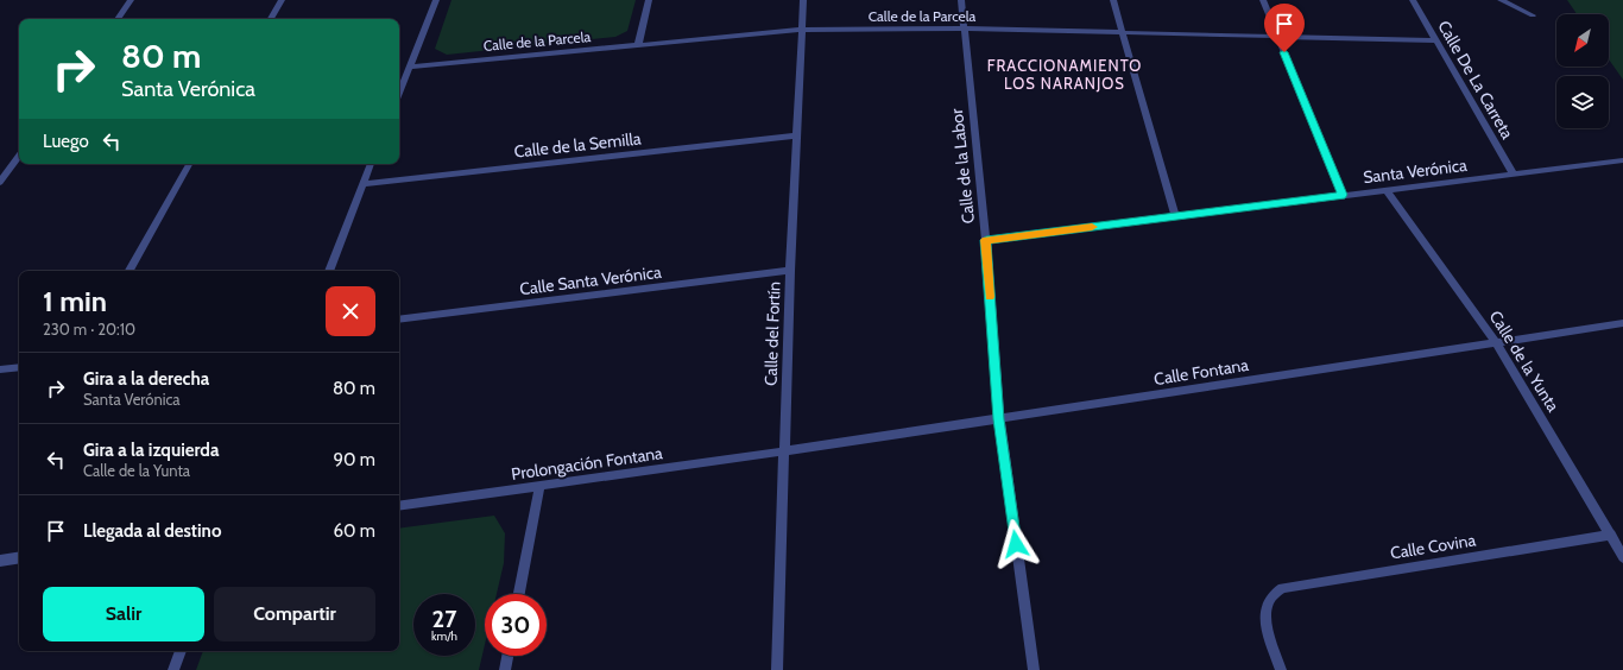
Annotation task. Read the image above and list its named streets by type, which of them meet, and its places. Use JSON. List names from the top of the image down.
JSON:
{
  "streets": {
    "street": [
      "Calle de la Parcela",
      "Calle De La Carreta",
      "Calle de la Semilla",
      "Calle de la Labor",
      "Santa Verónica",
      "Calle Santa Verónica",
      "Calle del Fortín",
      "Calle de la Yunta",
      "Calle Fontana",
      "Prolongación Fontana",
      "Calle Covina"
    ]
  },
  "crossings": [
    ["Calle de la Parcela", "Calle De La Carreta"],
    ["Calle de la Parcela", "Calle de la Labor"],
    ["Calle de la Parcela", "Calle del Fortín"],
    ["Calle De La Carreta", "Santa Verónica"],
    ["Calle de la Semilla", "Calle del Fortín"],
    ["Calle de la Labor", "Santa Verónica"],
    ["Calle de la Labor", "Calle Fontana"],
    ["Santa Verónica", "Calle de la Yunta"],
    ["Calle Santa Verónica", "Calle del Fortín"],
    ["Calle del Fortín", "Calle Fontana"],
    ["Calle del Fortín", "Prolongación Fontana"],
    ["Calle de la Yunta", "Calle Fontana"],
    ["Calle de la Yunta", "Calle Covina"],
    ["Calle Fontana", "Prolongación Fontana"]
  ],
  "districts": ["FRACCIONAMIENTO LOS NARANJOS"],
  "north": "bottom left",
  "page": {
    "turn": ["80 m", "Santa Verónica"],
    "then": "Luego",
    "heading": ["1 min", "230 m · 20:10"],
    "list": [
      {
        "name": "Gira a la derecha",
        "note": "Santa Verónica",
        "value": "80 m"
      },
      {
        "name": "Gira a la izquierda",
        "note": "Calle de la Yunta",
        "value": "90 m"
      },
      {
        "name": "Llegada al destino",
        "value": "60 m"
      }
    ],
    "buttons": ["Salir", "Compartir"],
    "speed": "27 km/h",
    "limit": "30"
  }
}
